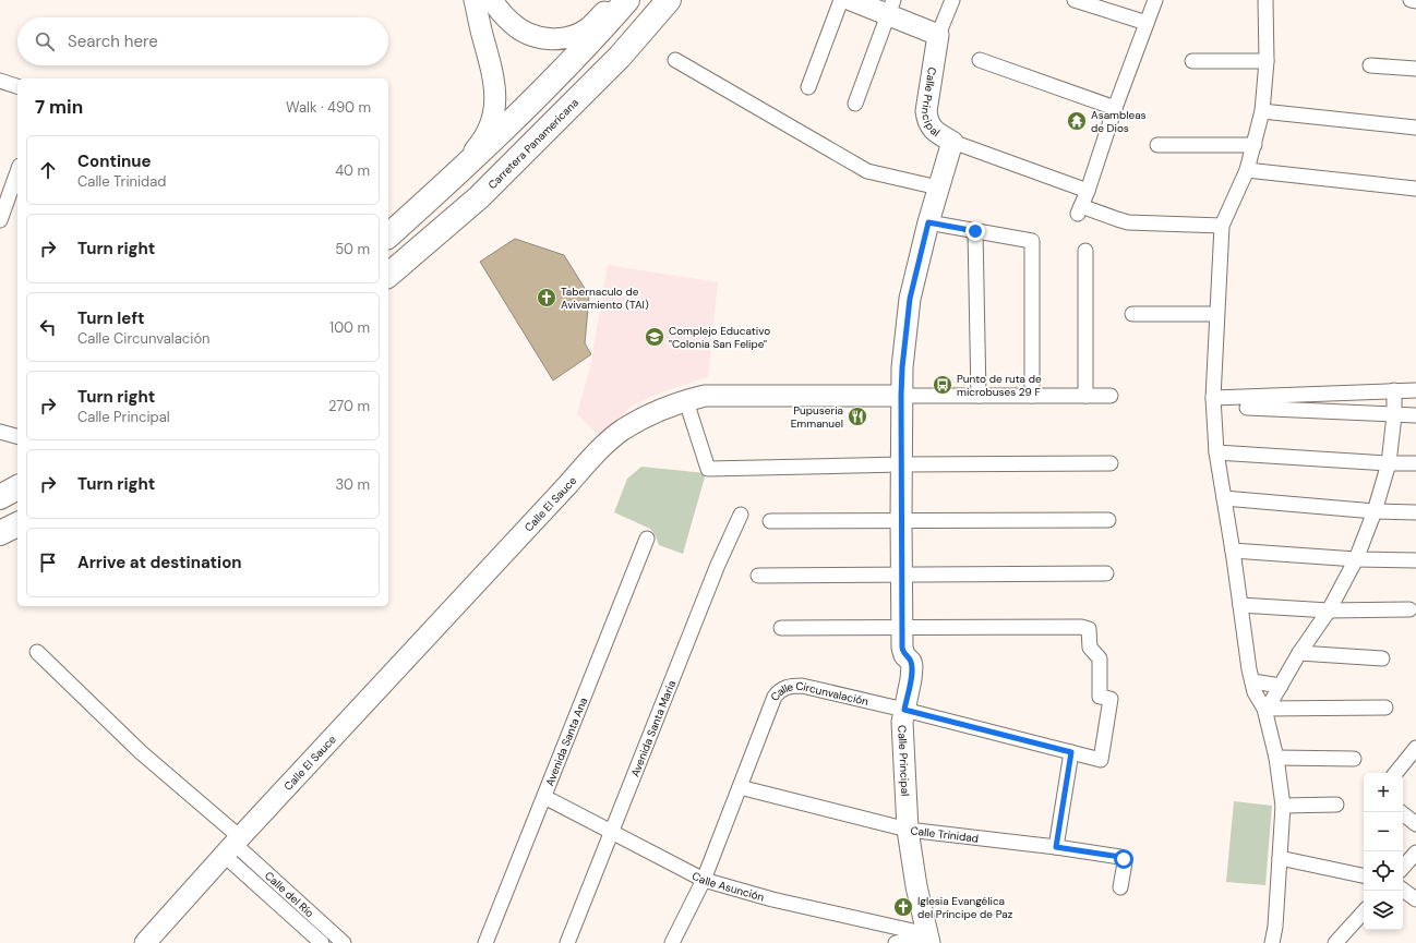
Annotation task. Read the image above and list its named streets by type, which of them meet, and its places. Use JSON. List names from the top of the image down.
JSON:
{
  "streets": {
    "highway": ["Carretera Panamericana"],
    "street": [
      "Calle Principal",
      "Calle El Sauce",
      "Calle Circunvalación",
      "Avenida Santa Maria",
      "Avenida Santa Ana",
      "Calle Trinidad",
      "Calle Asunción",
      "Calle del Río"
    ]
  },
  "crossings": [
    ["Calle Principal", "Calle El Sauce"],
    ["Calle Principal", "Calle Circunvalación"],
    ["Calle Principal", "Calle Trinidad"],
    ["Calle Principal", "Calle Asunción"],
    ["Calle El Sauce", "Calle del Río"],
    ["Calle Circunvalación", "Calle Trinidad"],
    ["Calle Circunvalación", "Calle Asunción"],
    ["Avenida Santa Maria", "Calle Asunción"],
    ["Avenida Santa Ana", "Calle Asunción"]
  ],
  "places": {
    "temple": ["Asambleas de Dios"],
    "church": ["Tabernaculo de Avivamiento (TAI)", "Iglesia Evangélica del Príncipe de Paz"],
    "school or university": ["Complejo Educativo \"Colonia San Felipe\""],
    "bus stop": ["Punto de ruta de microbuses 29 F"],
    "restaurant": ["Pupuseria Emmanuel"]
  },
  "page": {
    "search": "Search here",
    "heading": ["7 min", "Walk · 490 m"],
    "list": [
      ["Continue", "Calle Trinidad", "40 m"],
      ["Turn right", "50 m"],
      ["Turn left", "Calle Circunvalación", "100 m"],
      ["Turn right", "Calle Principal", "270 m"],
      ["Turn right", "30 m"],
      "Arrive at destination"
    ],
    "map_buttons": ["+", "−"]
  }
}
